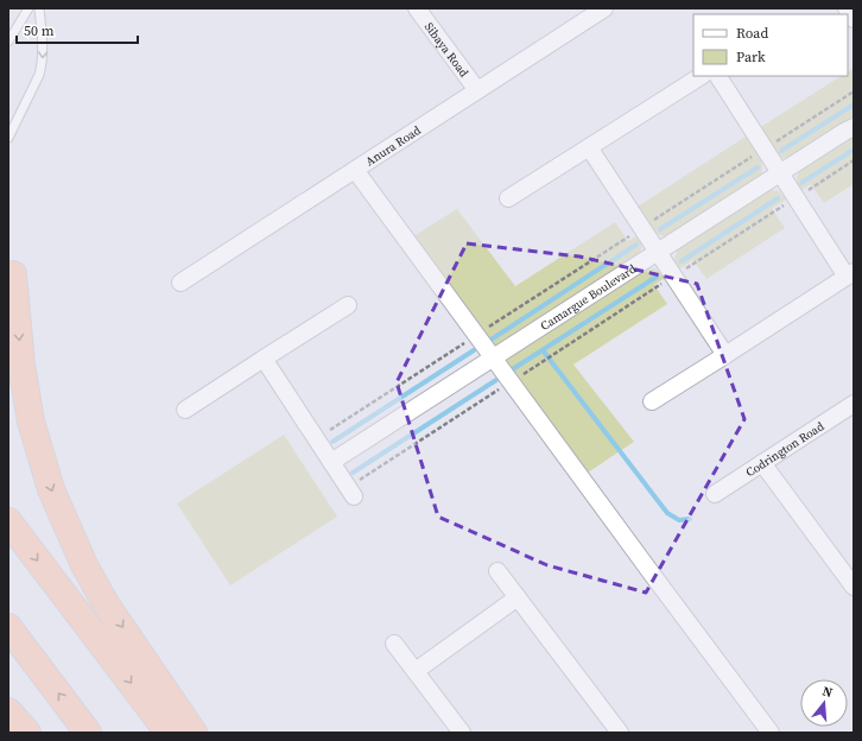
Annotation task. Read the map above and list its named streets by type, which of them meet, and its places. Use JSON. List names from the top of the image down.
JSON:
{
  "streets": {
    "street": [
      "Sibaya Road",
      "Anura Road",
      "Camargue Boulevard",
      "Codrington Road"
    ]
  },
  "crossings": [
    ["Sibaya Road", "Anura Road"]
  ],
  "legend": ["Road", "Park"],
  "scale_bar": "50 m",
  "north": "top"
}
